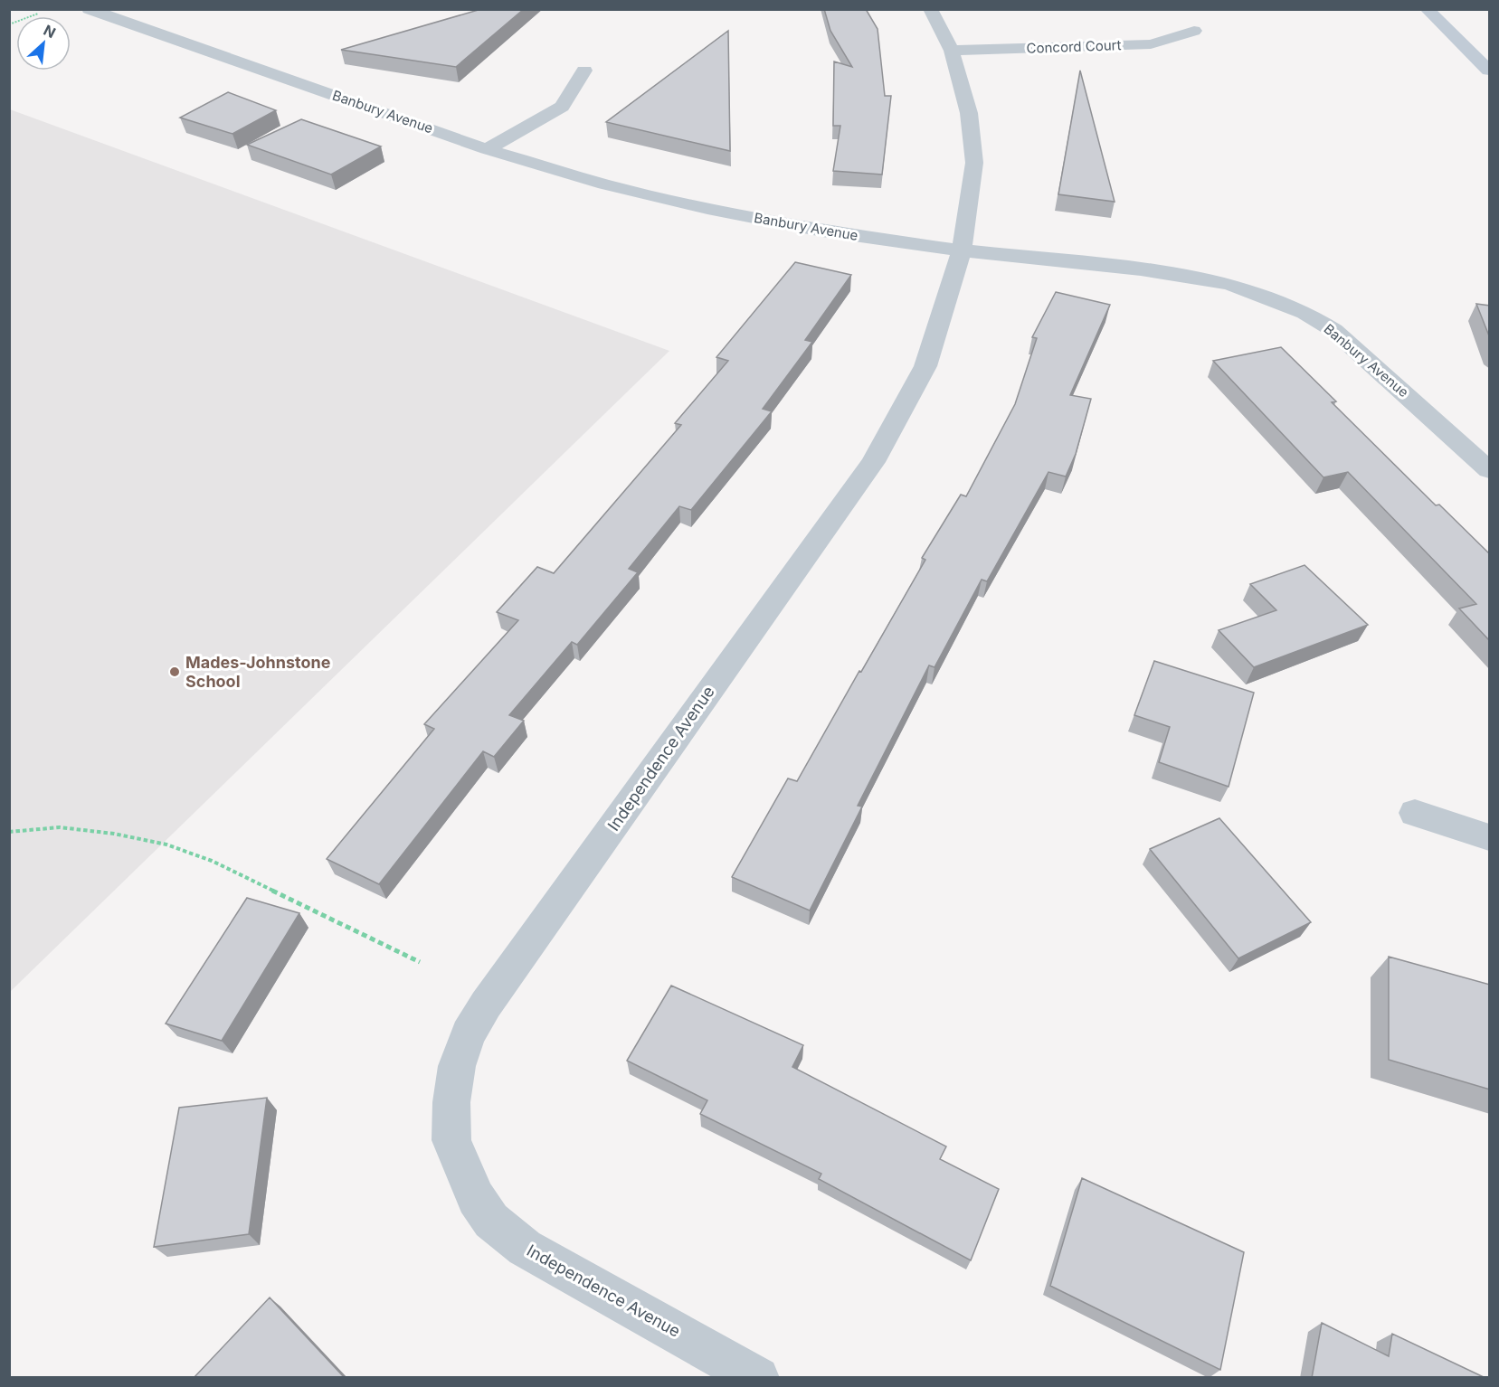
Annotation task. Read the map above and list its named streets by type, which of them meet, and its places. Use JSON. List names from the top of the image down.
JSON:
{
  "streets": {
    "street": ["Concord Court", "Banbury Avenue", "Independence Avenue"]
  },
  "crossings": [
    ["Concord Court", "Independence Avenue"],
    ["Banbury Avenue", "Independence Avenue"]
  ],
  "places": ["Mades-Johnstone School"],
  "north": "top right"
}
